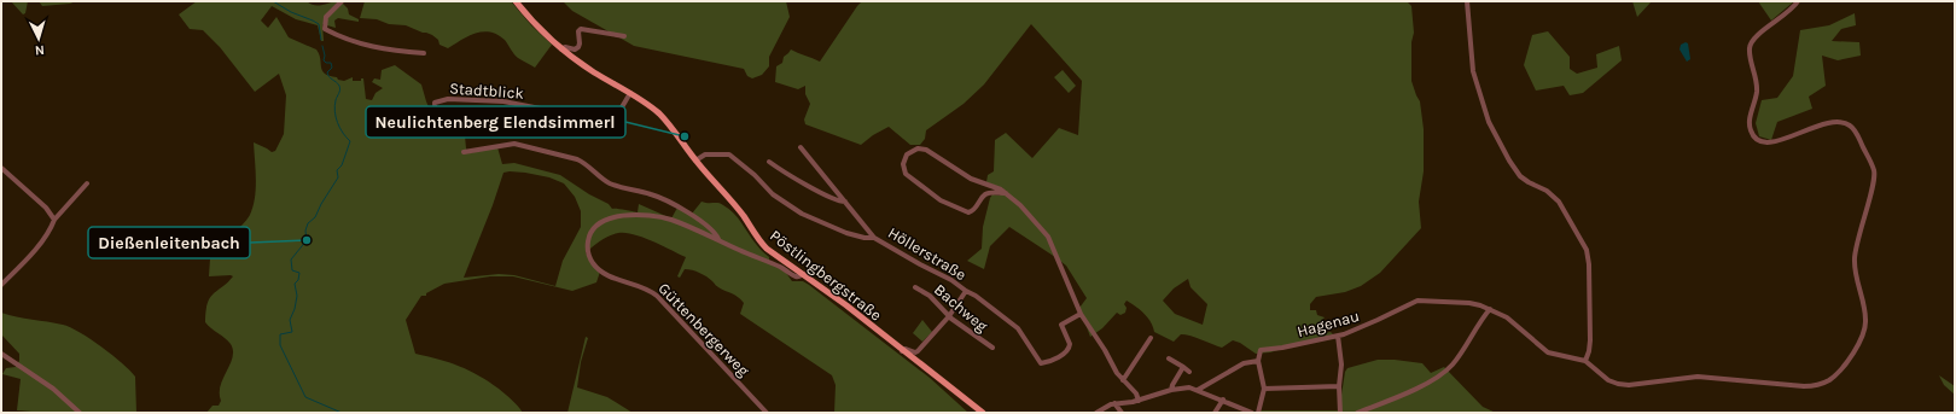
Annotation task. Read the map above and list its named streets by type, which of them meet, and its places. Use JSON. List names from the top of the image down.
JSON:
{
  "streets": {
    "main road": ["Pöstlingbergstraße"],
    "street": [
      "Stadtblick",
      "Höllerstraße",
      "Bachweg",
      "Hagenau",
      "Güttenbergerweg"
    ]
  },
  "crossings": [
    ["Stadtblick", "Pöstlingbergstraße"],
    ["Höllerstraße", "Pöstlingbergstraße"],
    ["Höllerstraße", "Bachweg"],
    ["Pöstlingbergstraße", "Güttenbergerweg"]
  ],
  "places": ["Neulichtenberg Elendsimmerl", "Dießenleitenbach"],
  "north": "bottom"
}
